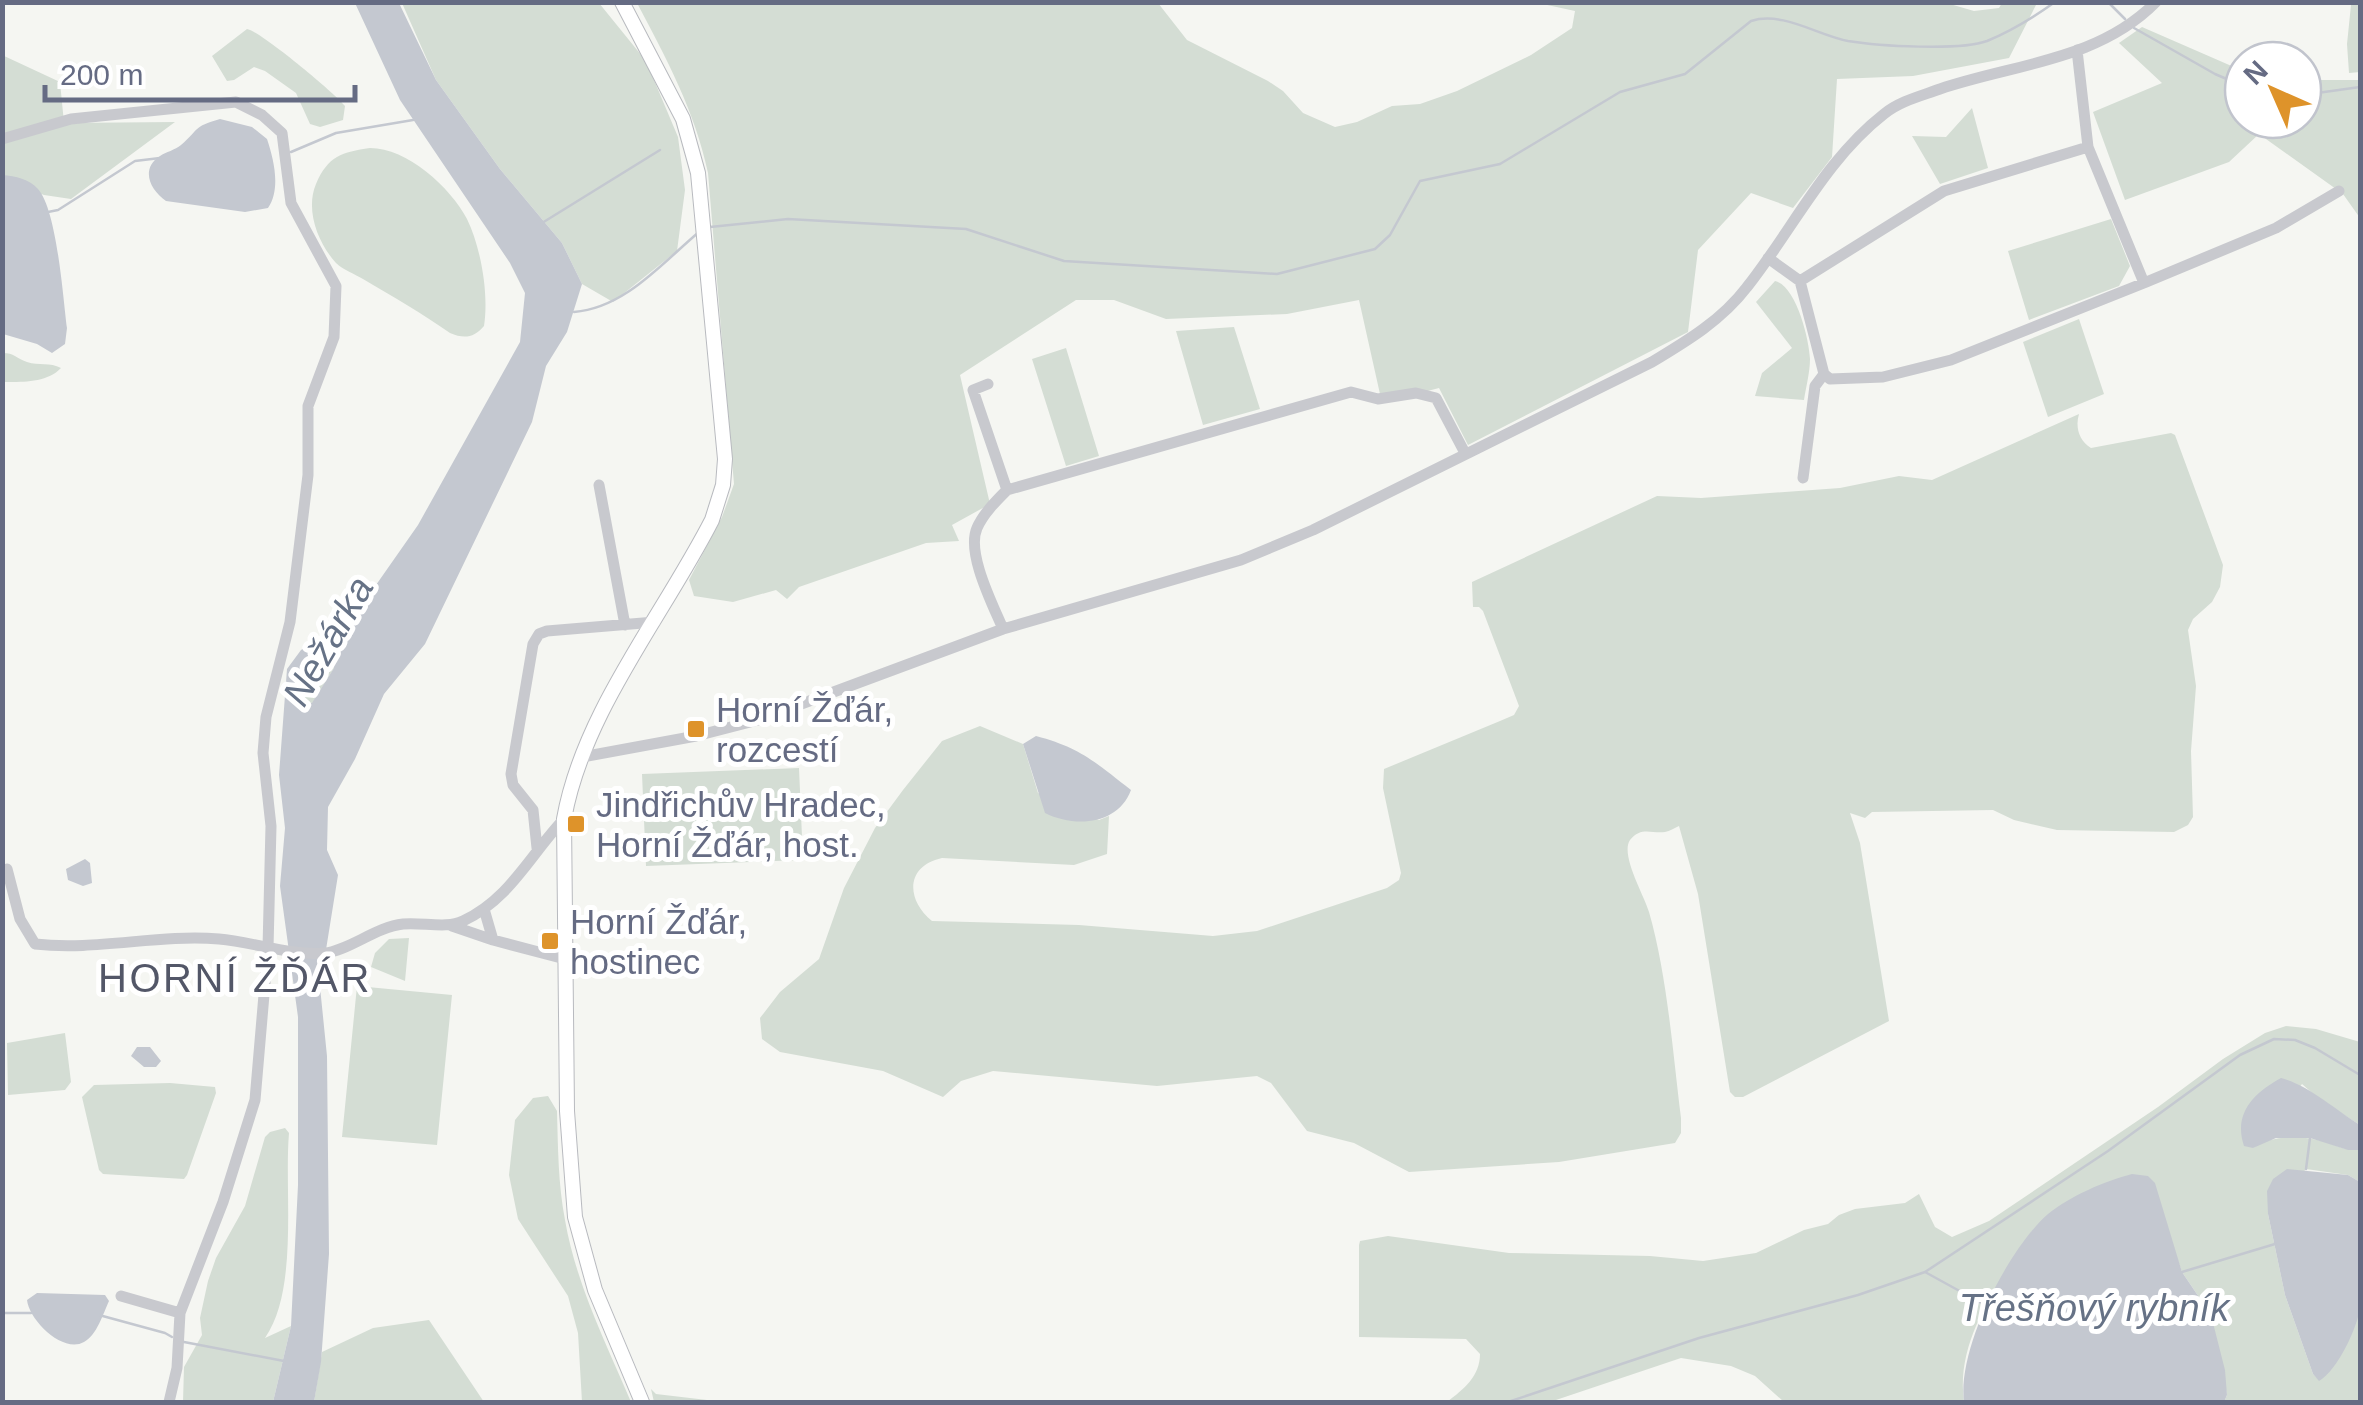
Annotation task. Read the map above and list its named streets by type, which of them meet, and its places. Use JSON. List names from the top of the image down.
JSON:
{
  "districts": ["HORNÍ ŽĎÁR"],
  "water": ["Nežárka", "Třešňový rybník"],
  "places": {
    "transit": ["Horní Žďár, rozcestí", "Jindřichův Hradec, Horní Žďár, host.", "Horní Žďár, hostinec"]
  },
  "scale_bar": "200 m",
  "north": "top left"
}
